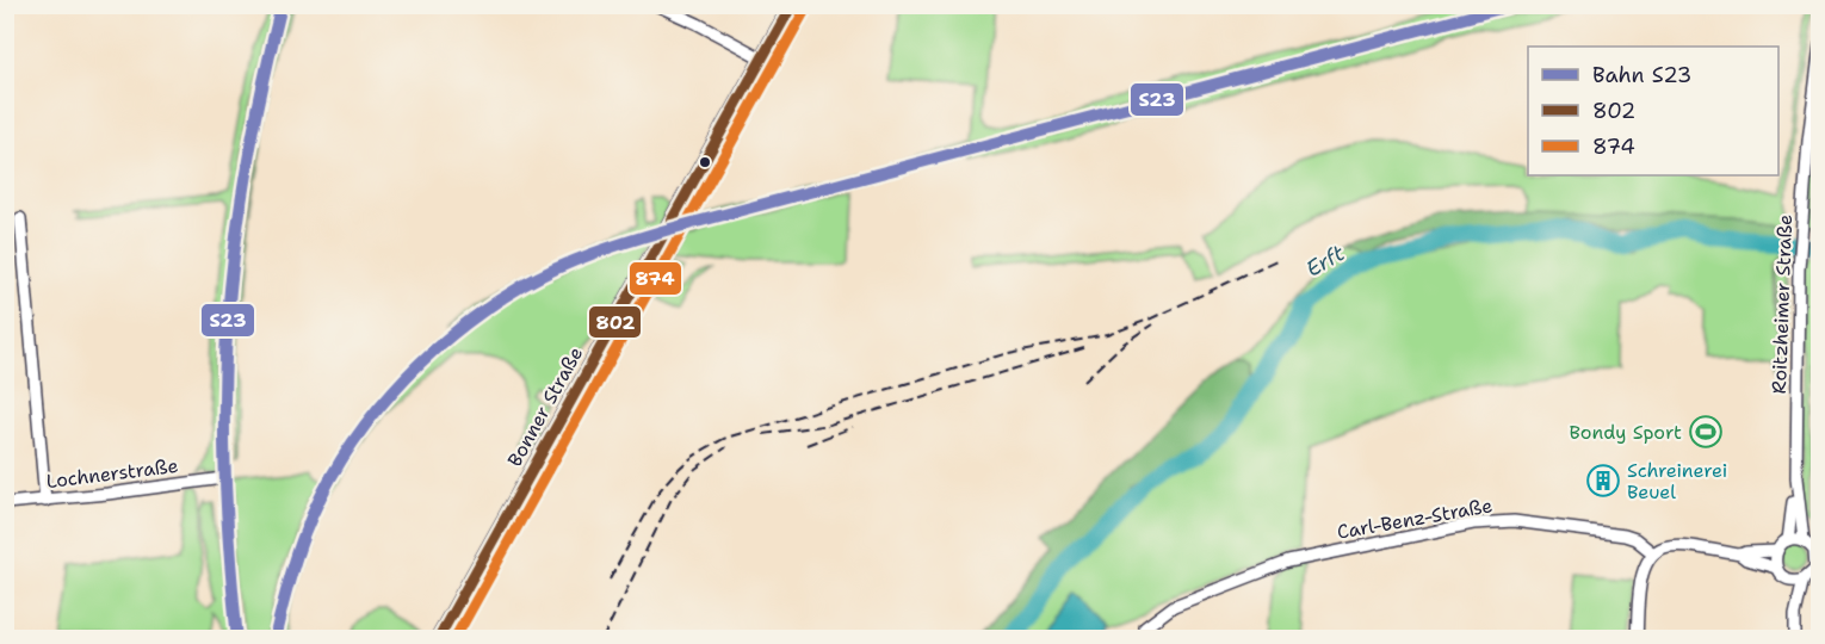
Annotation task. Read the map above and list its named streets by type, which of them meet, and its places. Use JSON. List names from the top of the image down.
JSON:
{
  "streets": {
    "main road": ["Bonner Straße"],
    "street": ["Roitzheimer Straße", "Lochnerstraße", "Carl-Benz-Straße"]
  },
  "water": ["Erft"],
  "places": {
    "sports": ["Bondy Sport"],
    "building": ["Schreinerei Beuel"]
  },
  "lines": ["rail line S23", "transit line 802", "transit line 874"],
  "legend": ["Bahn S23", "802", "874"]
}
